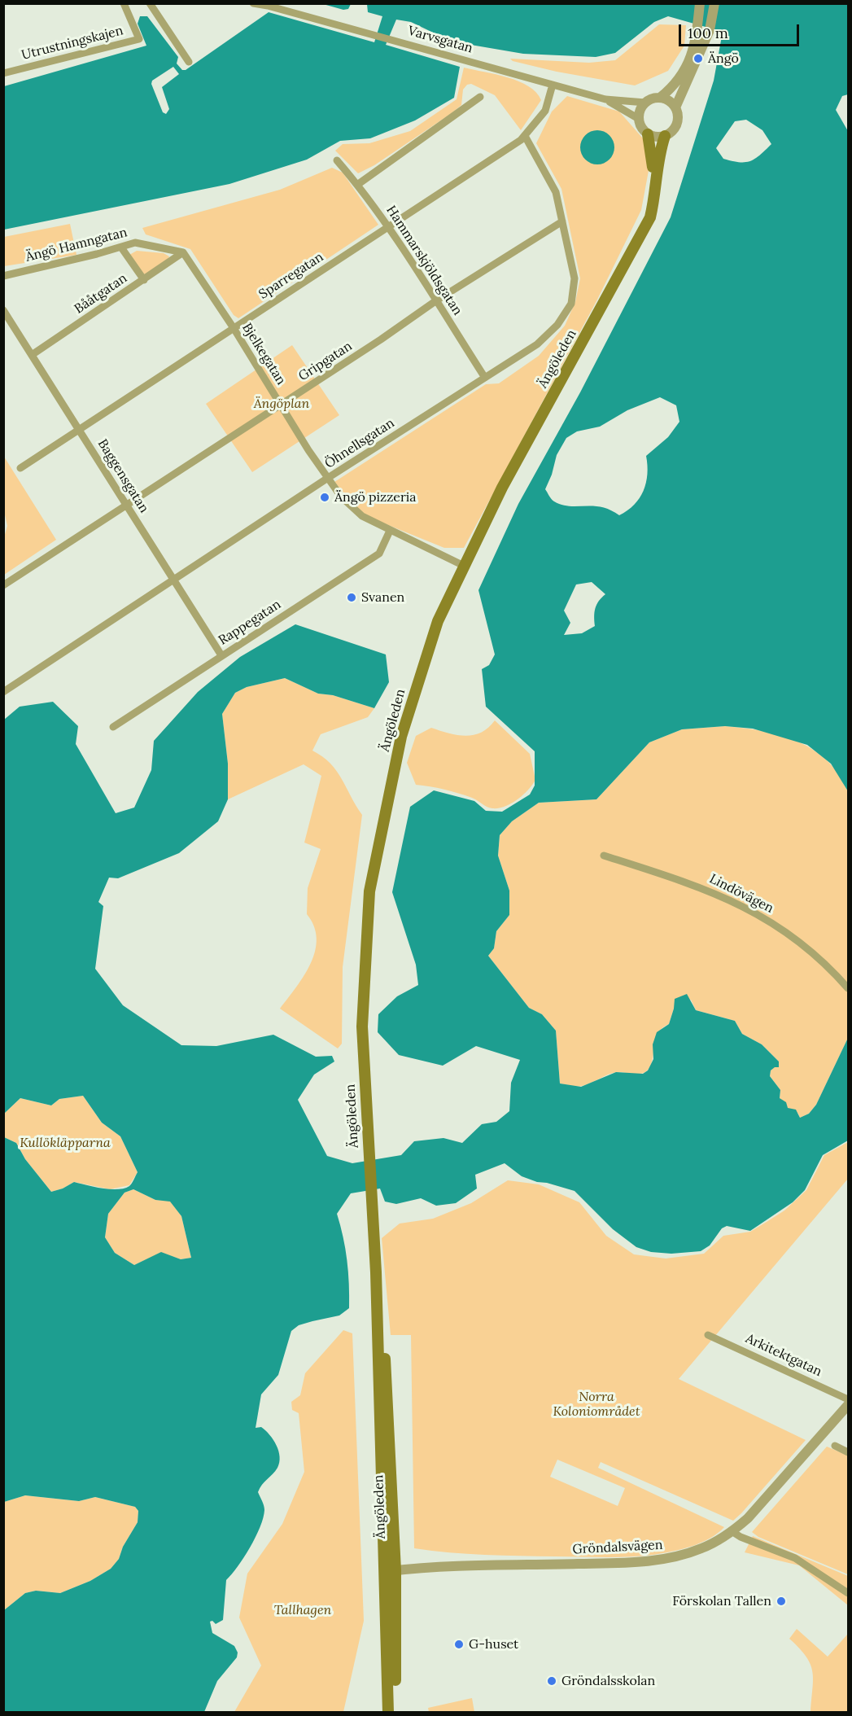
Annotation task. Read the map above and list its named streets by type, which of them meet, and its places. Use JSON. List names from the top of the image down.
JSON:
{
  "streets": {
    "main road": ["Ängöleden"],
    "street": [
      "Varvsgatan",
      "Utrustningskajen",
      "Ängö Hamngatan",
      "Hammarskjöldsgatan",
      "Sparregatan",
      "Bååtgatan",
      "Bjelkegatan",
      "Gripgatan",
      "Öhnellsgatan",
      "Baggensgatan",
      "Rappegatan",
      "Lindövägen",
      "Arkitektgatan",
      "Gröndalsvägen"
    ]
  },
  "crossings": [
    ["Varvsgatan", "Sparregatan"],
    ["Varvsgatan", "Ängöleden"],
    ["Ängö Hamngatan", "Bååtgatan"],
    ["Ängö Hamngatan", "Bjelkegatan"],
    ["Hammarskjöldsgatan", "Sparregatan"],
    ["Hammarskjöldsgatan", "Gripgatan"],
    ["Hammarskjöldsgatan", "Öhnellsgatan"],
    ["Sparregatan", "Bjelkegatan"],
    ["Sparregatan", "Öhnellsgatan"],
    ["Sparregatan", "Baggensgatan"],
    ["Bååtgatan", "Bjelkegatan"],
    ["Bååtgatan", "Baggensgatan"],
    ["Bjelkegatan", "Ängöleden"],
    ["Bjelkegatan", "Gripgatan"],
    ["Bjelkegatan", "Öhnellsgatan"],
    ["Bjelkegatan", "Rappegatan"],
    ["Ängöleden", "Gröndalsvägen"],
    ["Gripgatan", "Öhnellsgatan"],
    ["Gripgatan", "Baggensgatan"],
    ["Öhnellsgatan", "Baggensgatan"],
    ["Baggensgatan", "Rappegatan"]
  ],
  "parks": [
    "Ängöplan",
    "Kullökläpparna",
    "Norra Koloniområdet",
    "Tallhagen"
  ],
  "places": [
    "Ängö",
    "Ängö pizzeria",
    "Svanen",
    "Förskolan Tallen",
    "G-huset",
    "Gröndalsskolan"
  ],
  "scale_bar": "100 m"
}
